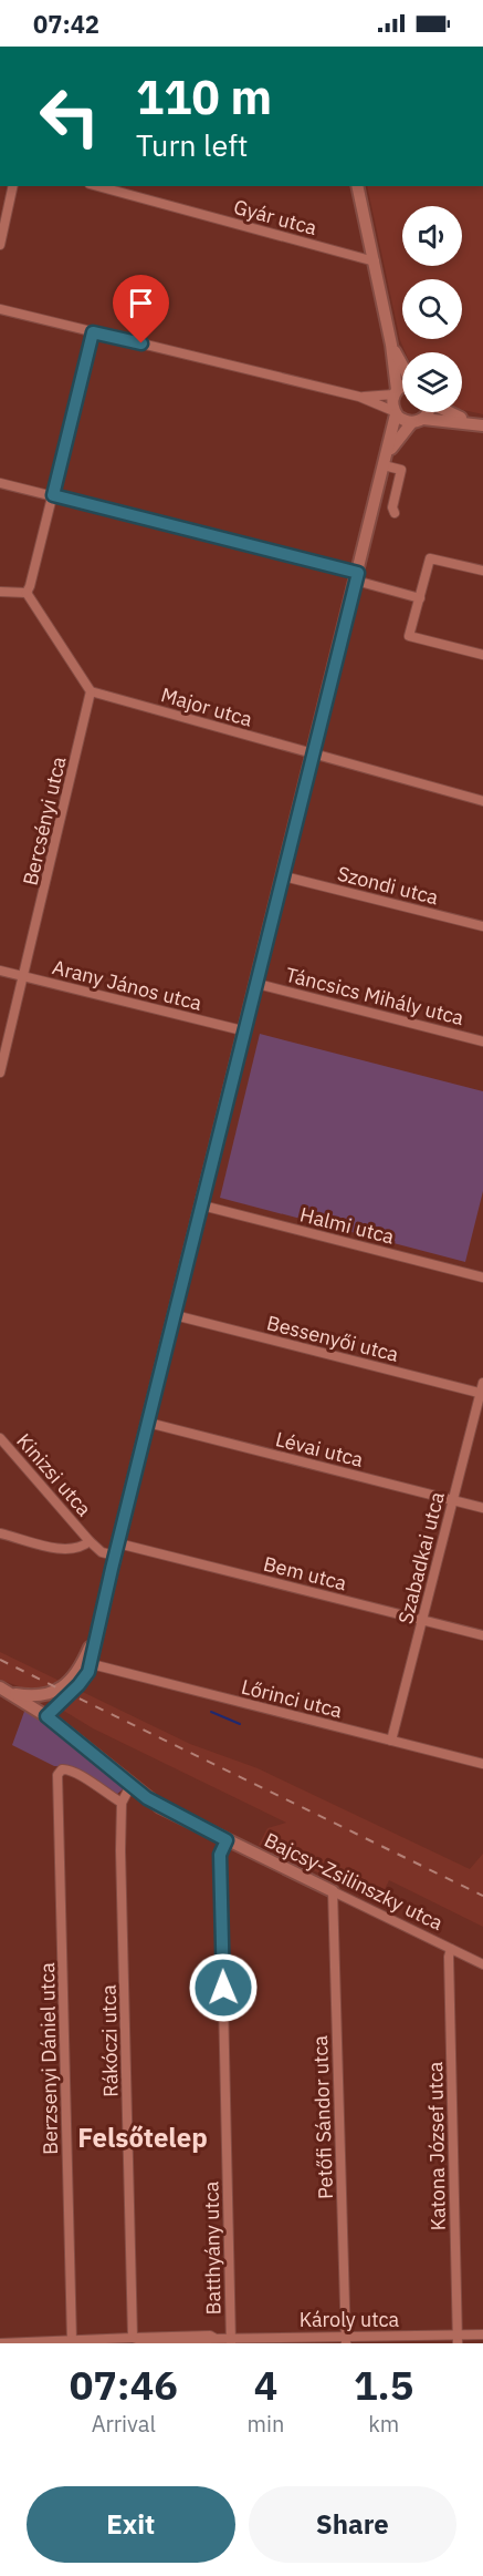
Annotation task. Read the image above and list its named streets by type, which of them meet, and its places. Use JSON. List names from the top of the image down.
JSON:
{
  "streets": {
    "main road": ["Bajcsy-Zsilinszky utca"],
    "street": [
      "Gyár utca",
      "Major utca",
      "Bercsényi utca",
      "Szondi utca",
      "Arany János utca",
      "Táncsics Mihály utca",
      "Halmi utca",
      "Bessenyői utca",
      "Lévai utca",
      "Kinizsi utca",
      "Szabadkai utca",
      "Bem utca",
      "Lőrinci utca",
      "Rákóczi utca",
      "Berzsenyi Dániel utca",
      "Petőfi Sándor utca",
      "Katona József utca",
      "Batthyány utca",
      "Károly utca"
    ]
  },
  "crossings": [
    ["Major utca", "Bercsényi utca"],
    ["Bercsényi utca", "Arany János utca"],
    ["Bessenyői utca", "Szabadkai utca"],
    ["Lévai utca", "Szabadkai utca"],
    ["Kinizsi utca", "Bem utca"],
    ["Szabadkai utca", "Bem utca"],
    ["Szabadkai utca", "Lőrinci utca"],
    ["Bajcsy-Zsilinszky utca", "Rákóczi utca"],
    ["Bajcsy-Zsilinszky utca", "Petőfi Sándor utca"],
    ["Bajcsy-Zsilinszky utca", "Katona József utca"],
    ["Bajcsy-Zsilinszky utca", "Batthyány utca"],
    ["Rákóczi utca", "Berzsenyi Dániel utca"],
    ["Rákóczi utca", "Károly utca"],
    ["Berzsenyi Dániel utca", "Károly utca"],
    ["Petőfi Sándor utca", "Károly utca"],
    ["Katona József utca", "Károly utca"],
    ["Batthyány utca", "Károly utca"]
  ],
  "districts": ["Felsőtelep"],
  "page": {
    "status": "07:42",
    "turn": ["110 m", "Turn left"],
    "eta": [
      "07:46",
      "Arrival",
      "4",
      "min",
      "1.5",
      "km"
    ],
    "buttons": ["Exit", "Share"]
  }
}
